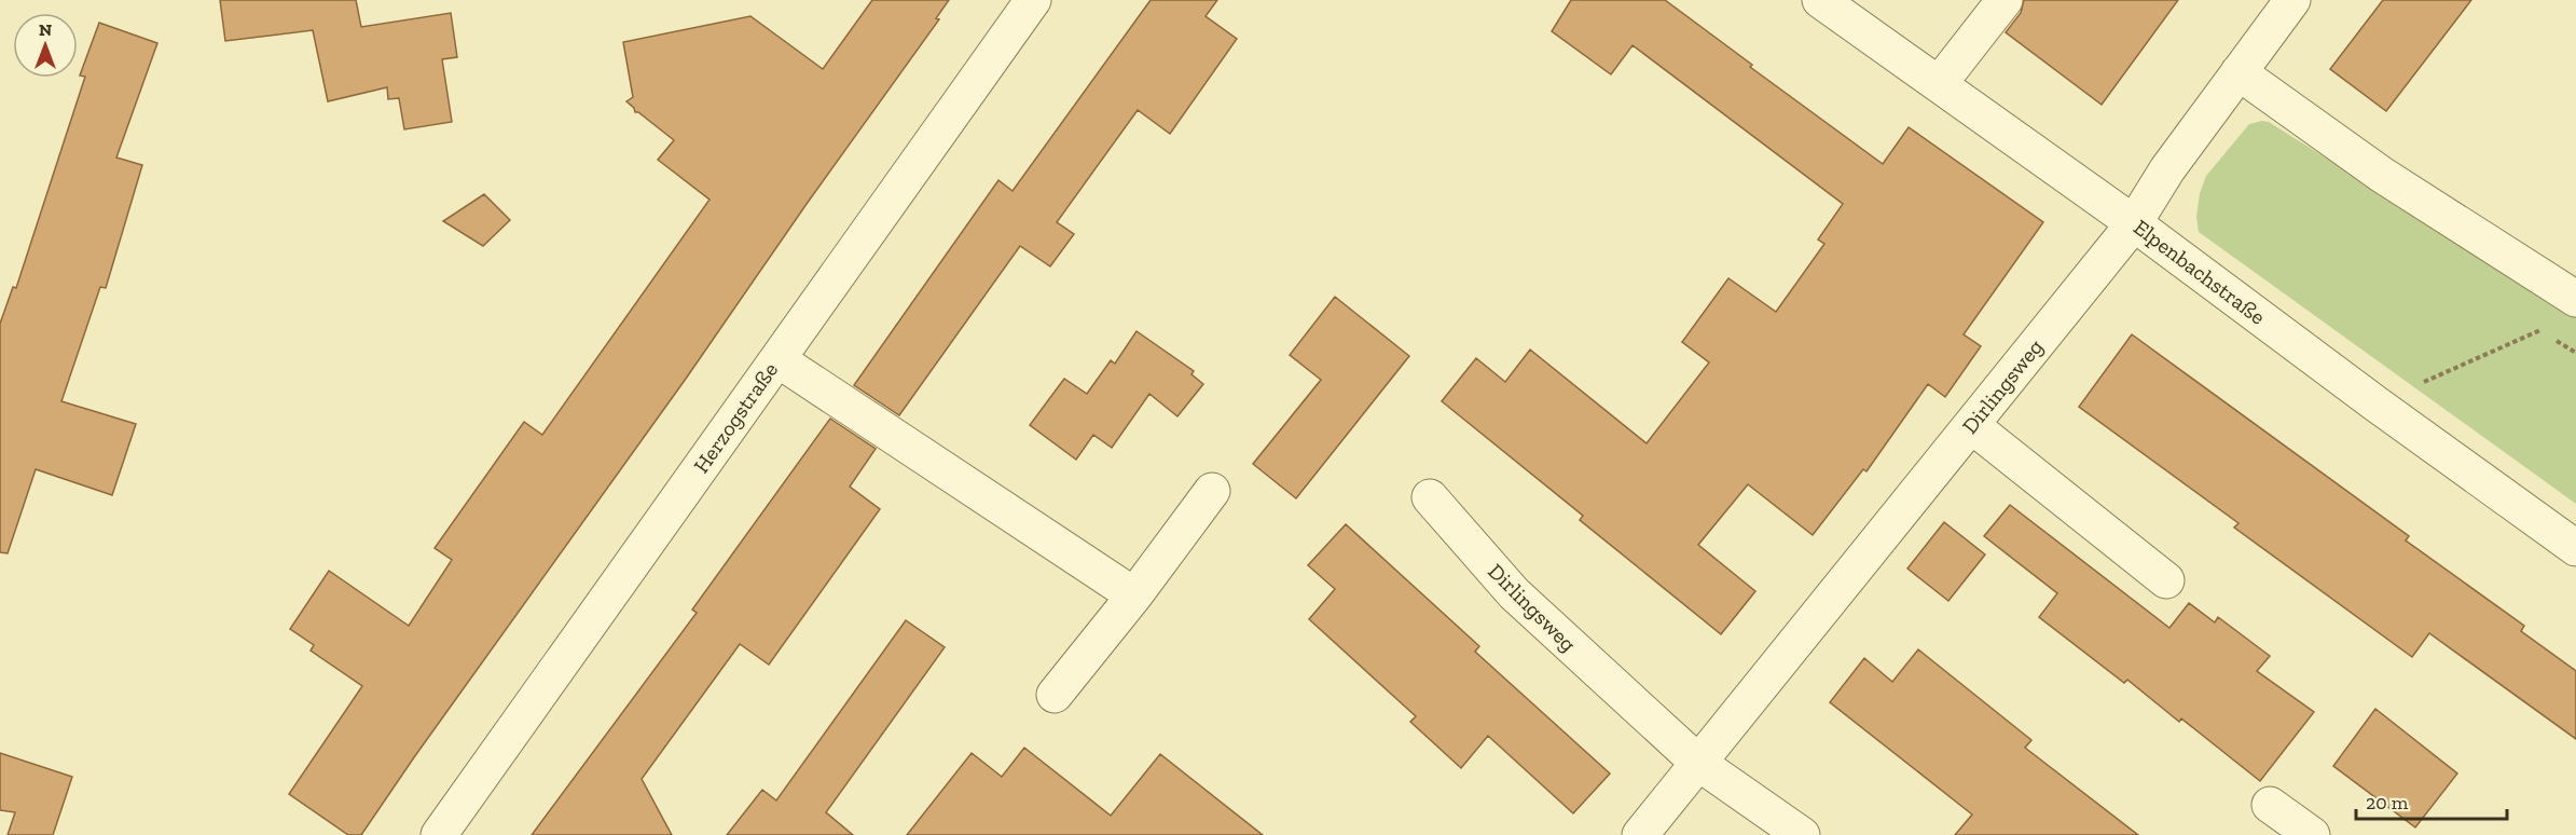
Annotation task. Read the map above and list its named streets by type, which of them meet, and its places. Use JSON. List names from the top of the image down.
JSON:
{
  "streets": {
    "street": ["Elpenbachstraße", "Dirlingsweg", "Herzogstraße"]
  },
  "crossings": [
    ["Elpenbachstraße", "Dirlingsweg"]
  ],
  "scale_bar": "20 m",
  "north": "top"
}
